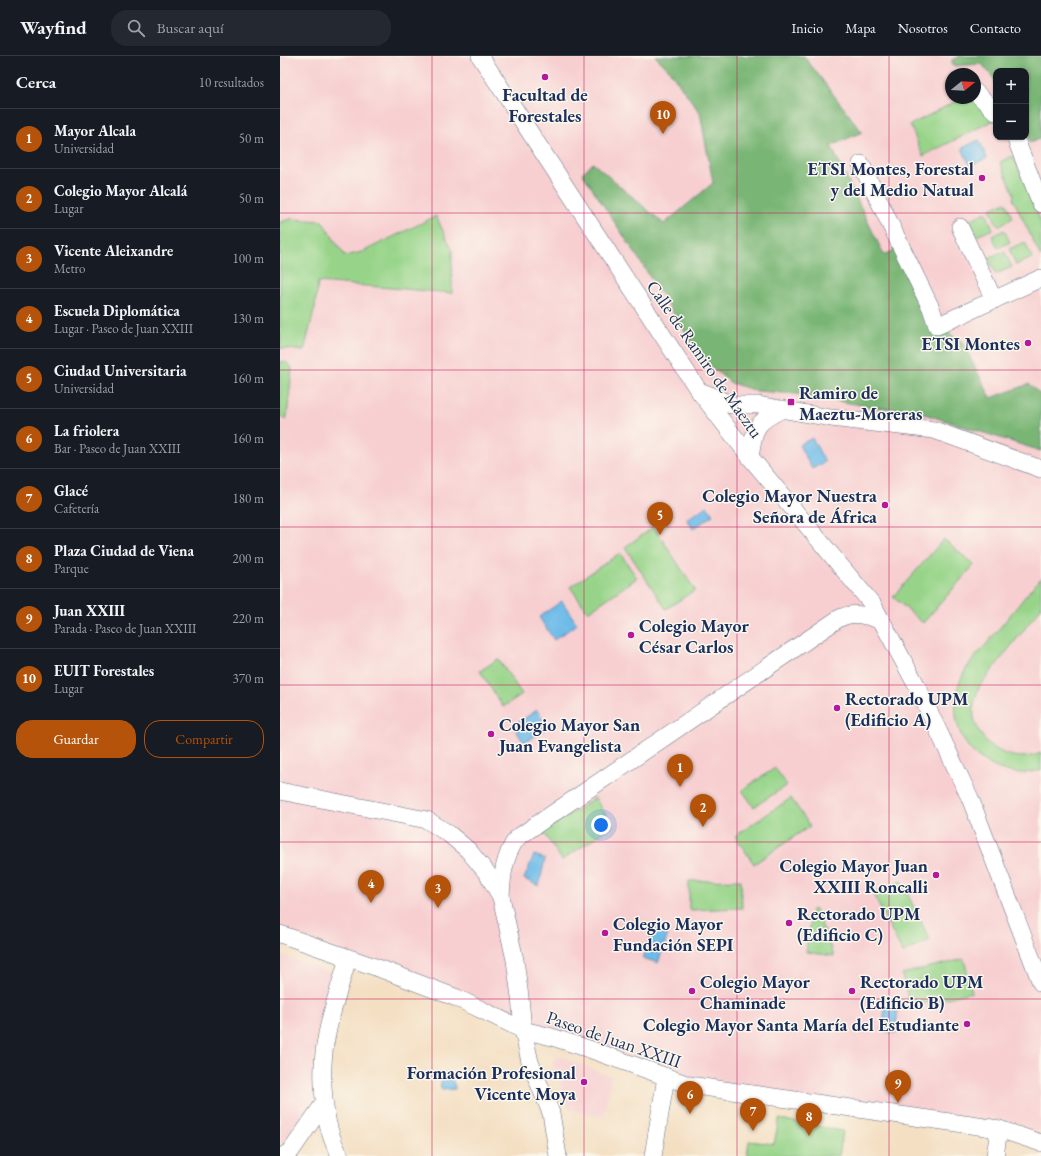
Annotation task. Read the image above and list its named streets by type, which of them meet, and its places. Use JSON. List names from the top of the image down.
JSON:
{
  "streets": {
    "street": ["Calle de Ramiro de Maeztu", "Paseo de Juan XXIII"]
  },
  "places": {
    "other": [
      "Facultad de Forestales",
      "ETSI Montes, Forestal y del Medio Natual",
      "ETSI Montes",
      "Colegio Mayor Nuestra Señora de África",
      "Colegio Mayor César Carlos",
      "Rectorado UPM (Edificio A)",
      "Colegio Mayor San Juan Evangelista",
      "Colegio Mayor Juan XXIII Roncalli",
      "Rectorado UPM (Edificio C)",
      "Colegio Mayor Fundación SEPI",
      "Colegio Mayor Chaminade",
      "Rectorado UPM (Edificio B)",
      "Colegio Mayor Santa María del Estudiante",
      "Formación Profesional Vicente Moya"
    ],
    "transit": ["Ramiro de Maeztu-Moreras"]
  },
  "north": "right",
  "page": {
    "header": "Wayfind",
    "search": "Buscar aquí",
    "nav": [
      "Inicio",
      "Mapa",
      "Nosotros",
      "Contacto"
    ],
    "heading": ["Cerca", "10 resultados"],
    "map_buttons": ["+", "−"],
    "pins": [
      "10",
      "5",
      "1",
      "2",
      "4",
      "3",
      "9",
      "6",
      "7",
      "8"
    ],
    "list": [
      {
        "mark": "1",
        "name": "Mayor Alcala",
        "note": "Universidad",
        "value": "50 m"
      },
      {
        "mark": "2",
        "name": "Colegio Mayor Alcalá",
        "note": "Lugar",
        "value": "50 m"
      },
      {
        "mark": "3",
        "name": "Vicente Aleixandre",
        "note": "Metro",
        "value": "100 m"
      },
      {
        "mark": "4",
        "name": "Escuela Diplomática",
        "note": "Lugar · Paseo de Juan XXIII",
        "value": "130 m"
      },
      {
        "mark": "5",
        "name": "Ciudad Universitaria",
        "note": "Universidad",
        "value": "160 m"
      },
      {
        "mark": "6",
        "name": "La friolera",
        "note": "Bar · Paseo de Juan XXIII",
        "value": "160 m"
      },
      {
        "mark": "7",
        "name": "Glacé",
        "note": "Cafetería",
        "value": "180 m"
      },
      {
        "mark": "8",
        "name": "Plaza Ciudad de Viena",
        "note": "Parque",
        "value": "200 m"
      },
      {
        "mark": "9",
        "name": "Juan XXIII",
        "note": "Parada · Paseo de Juan XXIII",
        "value": "220 m"
      },
      {
        "mark": "10",
        "name": "EUIT Forestales",
        "note": "Lugar",
        "value": "370 m"
      }
    ],
    "buttons": ["Guardar", "Compartir"]
  }
}
